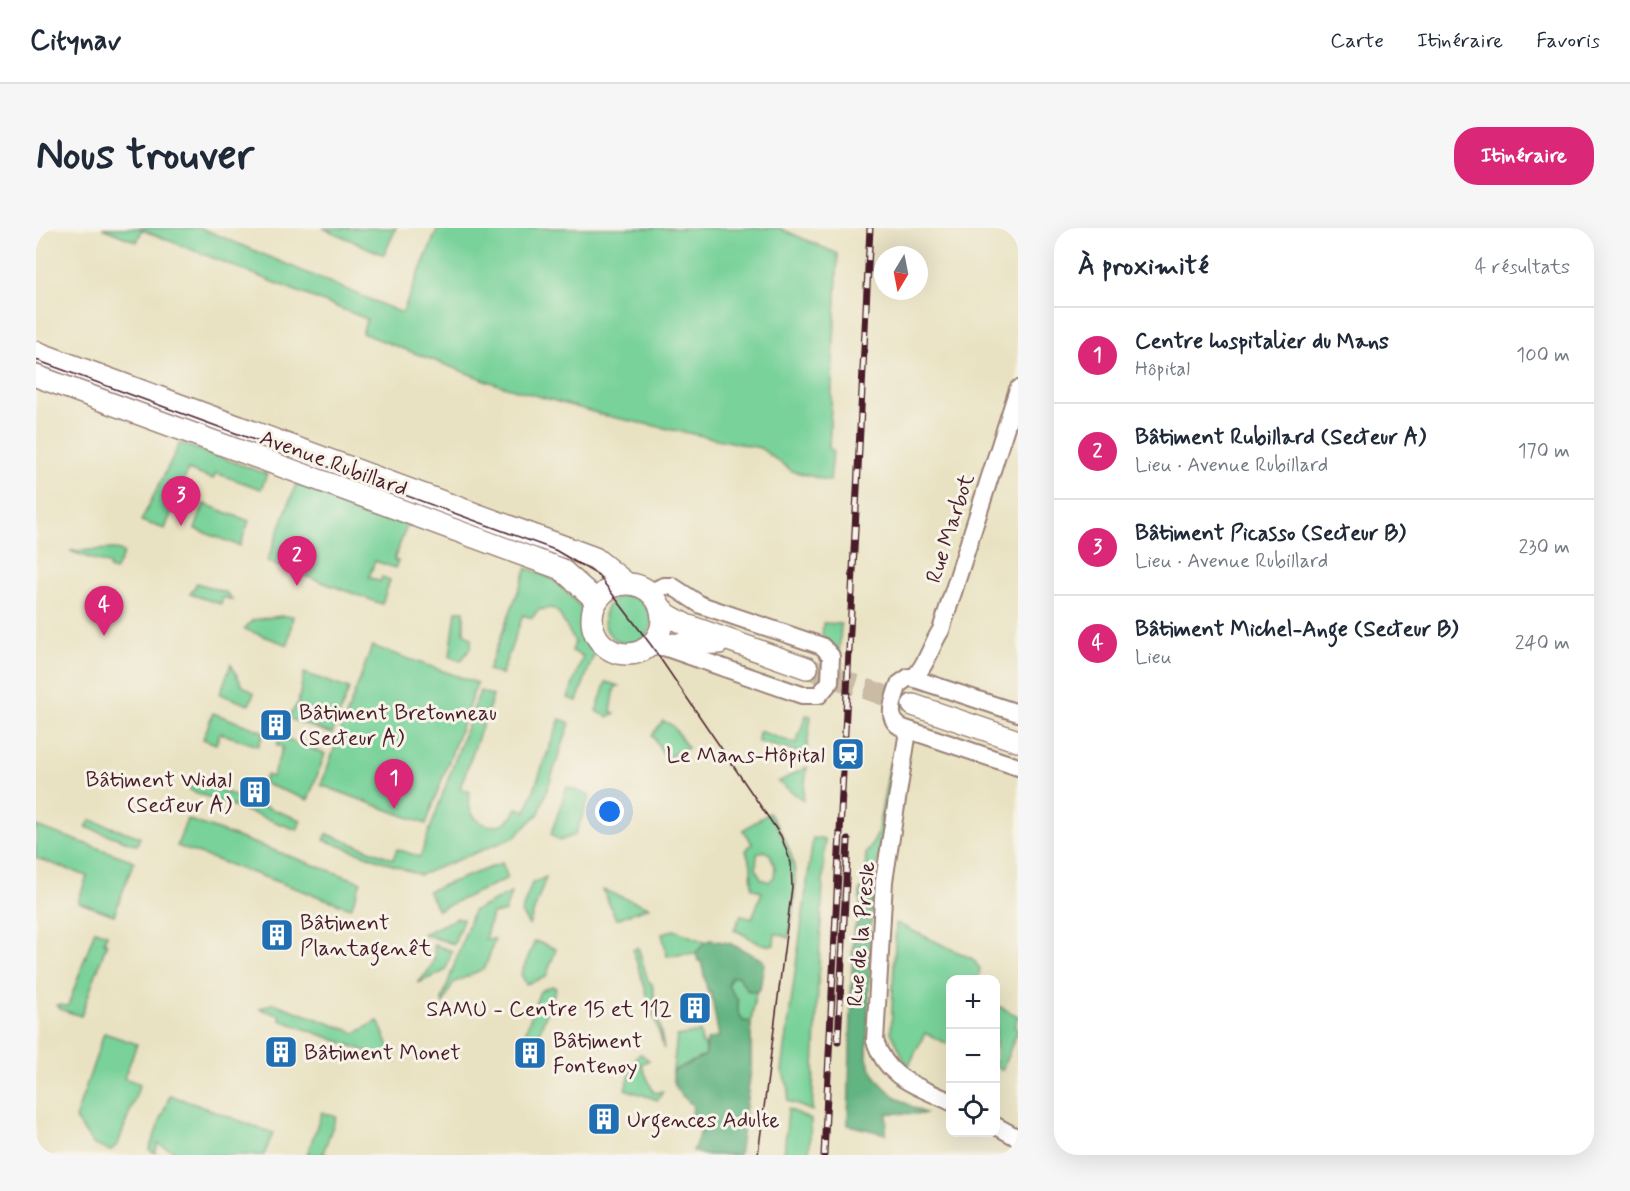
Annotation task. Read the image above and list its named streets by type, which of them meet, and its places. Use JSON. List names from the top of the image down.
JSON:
{
  "streets": {
    "main road": ["Avenue Rubillard"],
    "street": ["Rue Marbot", "Rue de la Presle"]
  },
  "places": {
    "building": [
      "Bâtiment Bretonneau (Secteur A)",
      "Bâtiment Widal (Secteur A)",
      "Bâtiment Plantagenêt",
      "SAMU - Centre 15 et 112",
      "Bâtiment Monet",
      "Bâtiment Fontenoy",
      "Urgences Adulte"
    ],
    "station": ["Le Mans-Hôpital"]
  },
  "north": "bottom",
  "page": {
    "header": "Citynav",
    "nav": ["Carte", "Itinéraire", "Favoris"],
    "buttons": "Itinéraire",
    "title": "Nous trouver",
    "heading": ["À proximité", "4 résultats"],
    "list": [
      {
        "mark": "1",
        "name": "Centre hospitalier du Mans",
        "note": "Hôpital",
        "value": "100 m"
      },
      {
        "mark": "2",
        "name": "Bâtiment Rubillard (Secteur A)",
        "note": "Lieu · Avenue Rubillard",
        "value": "170 m"
      },
      {
        "mark": "3",
        "name": "Bâtiment Picasso (Secteur B)",
        "note": "Lieu · Avenue Rubillard",
        "value": "230 m"
      },
      {
        "mark": "4",
        "name": "Bâtiment Michel-Ange (Secteur B)",
        "note": "Lieu",
        "value": "240 m"
      }
    ],
    "pins": [
      "3",
      "2",
      "4",
      "1"
    ],
    "map_buttons": ["+", "−"]
  }
}
